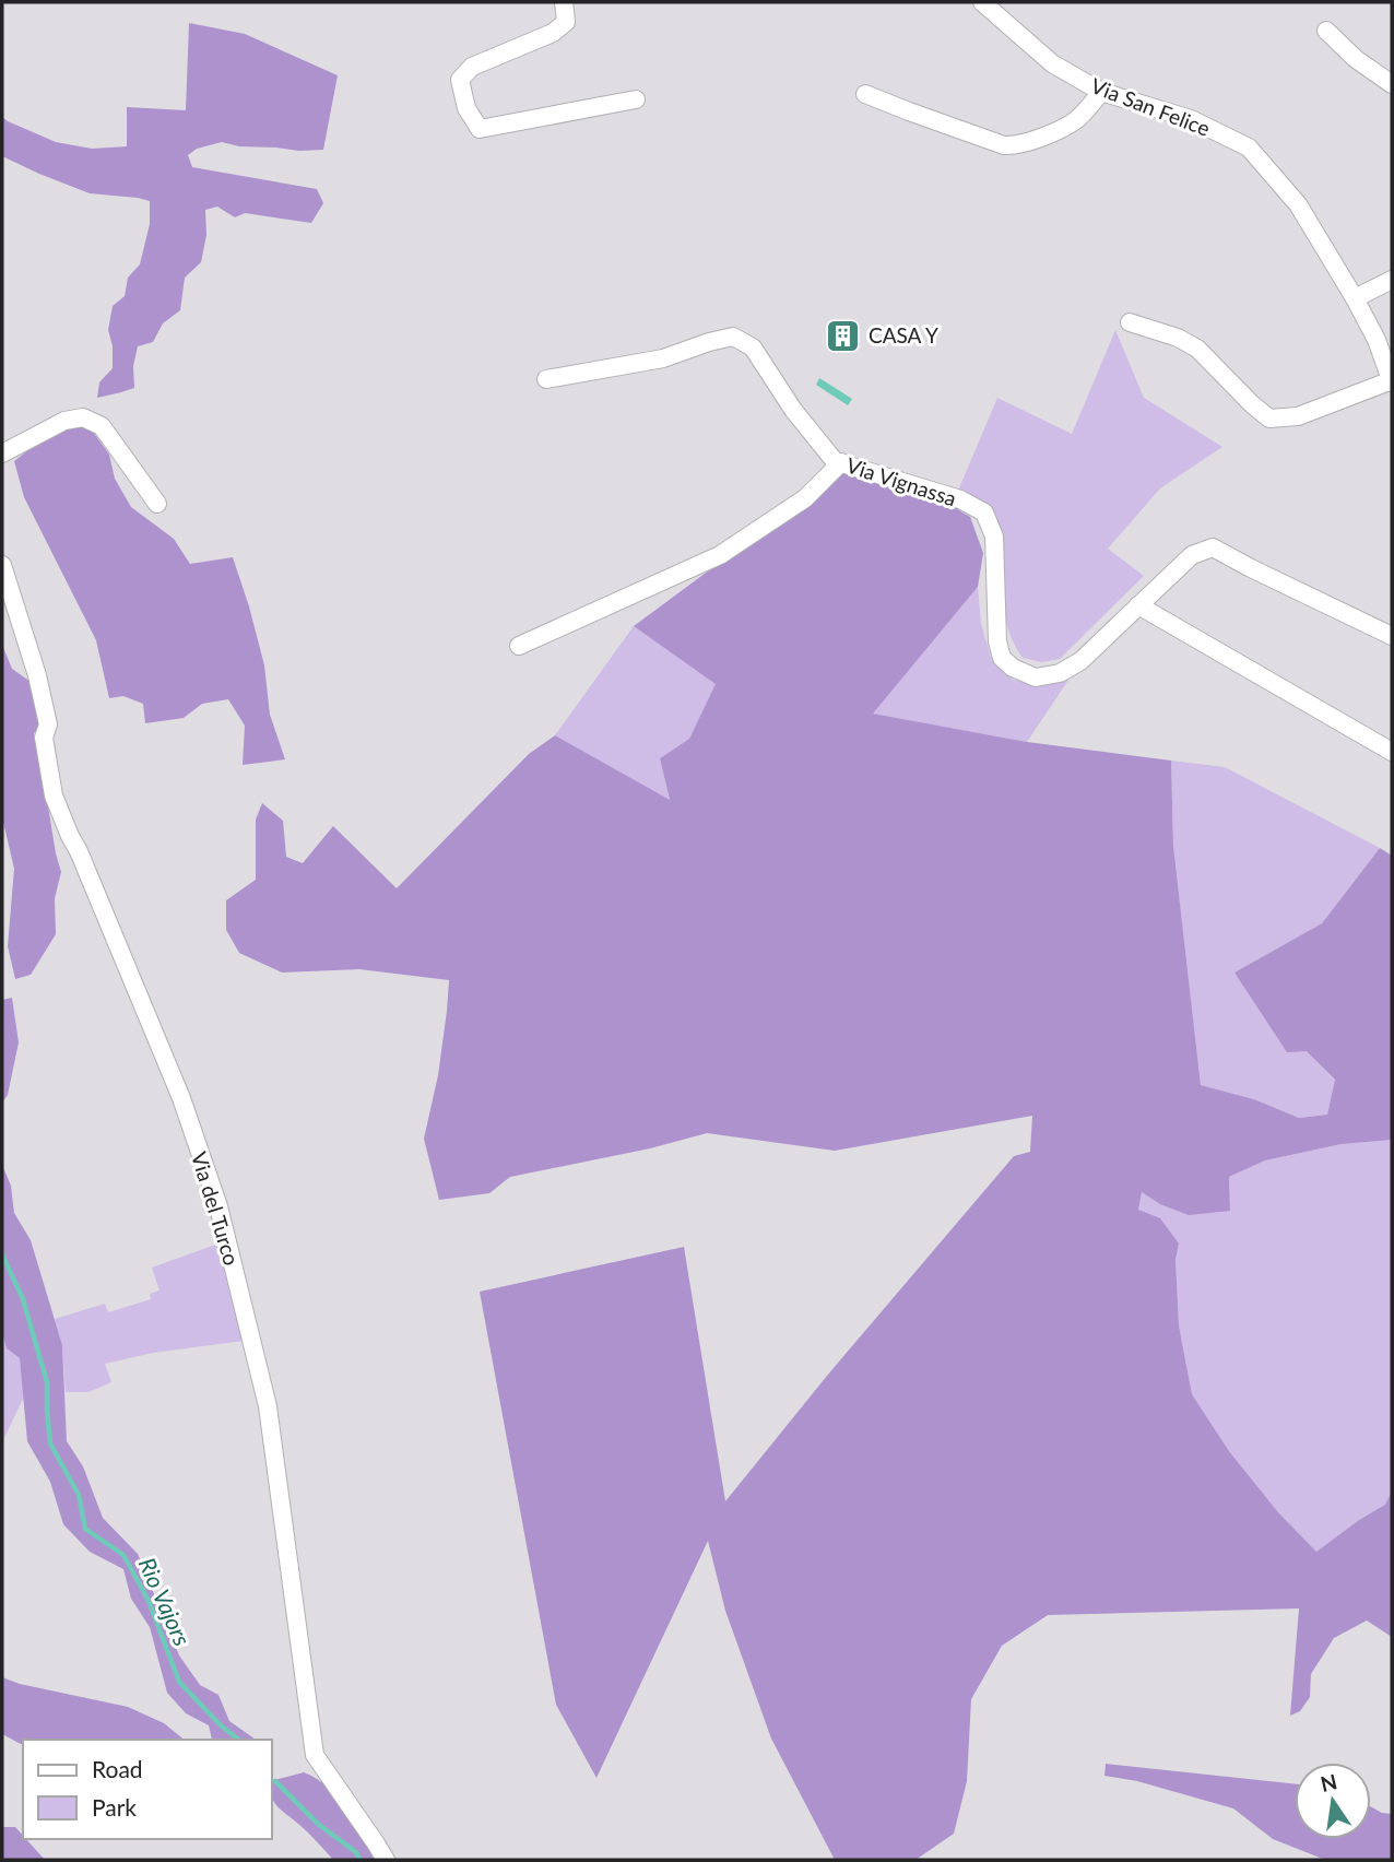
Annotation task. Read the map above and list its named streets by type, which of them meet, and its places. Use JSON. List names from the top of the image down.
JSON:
{
  "streets": {
    "street": ["Via San Felice", "Via Vignassa", "Via del Turco"]
  },
  "water": ["Rio Vajors"],
  "places": {
    "building": ["CASA Y"]
  },
  "legend": ["Road", "Park"],
  "north": "top"
}
